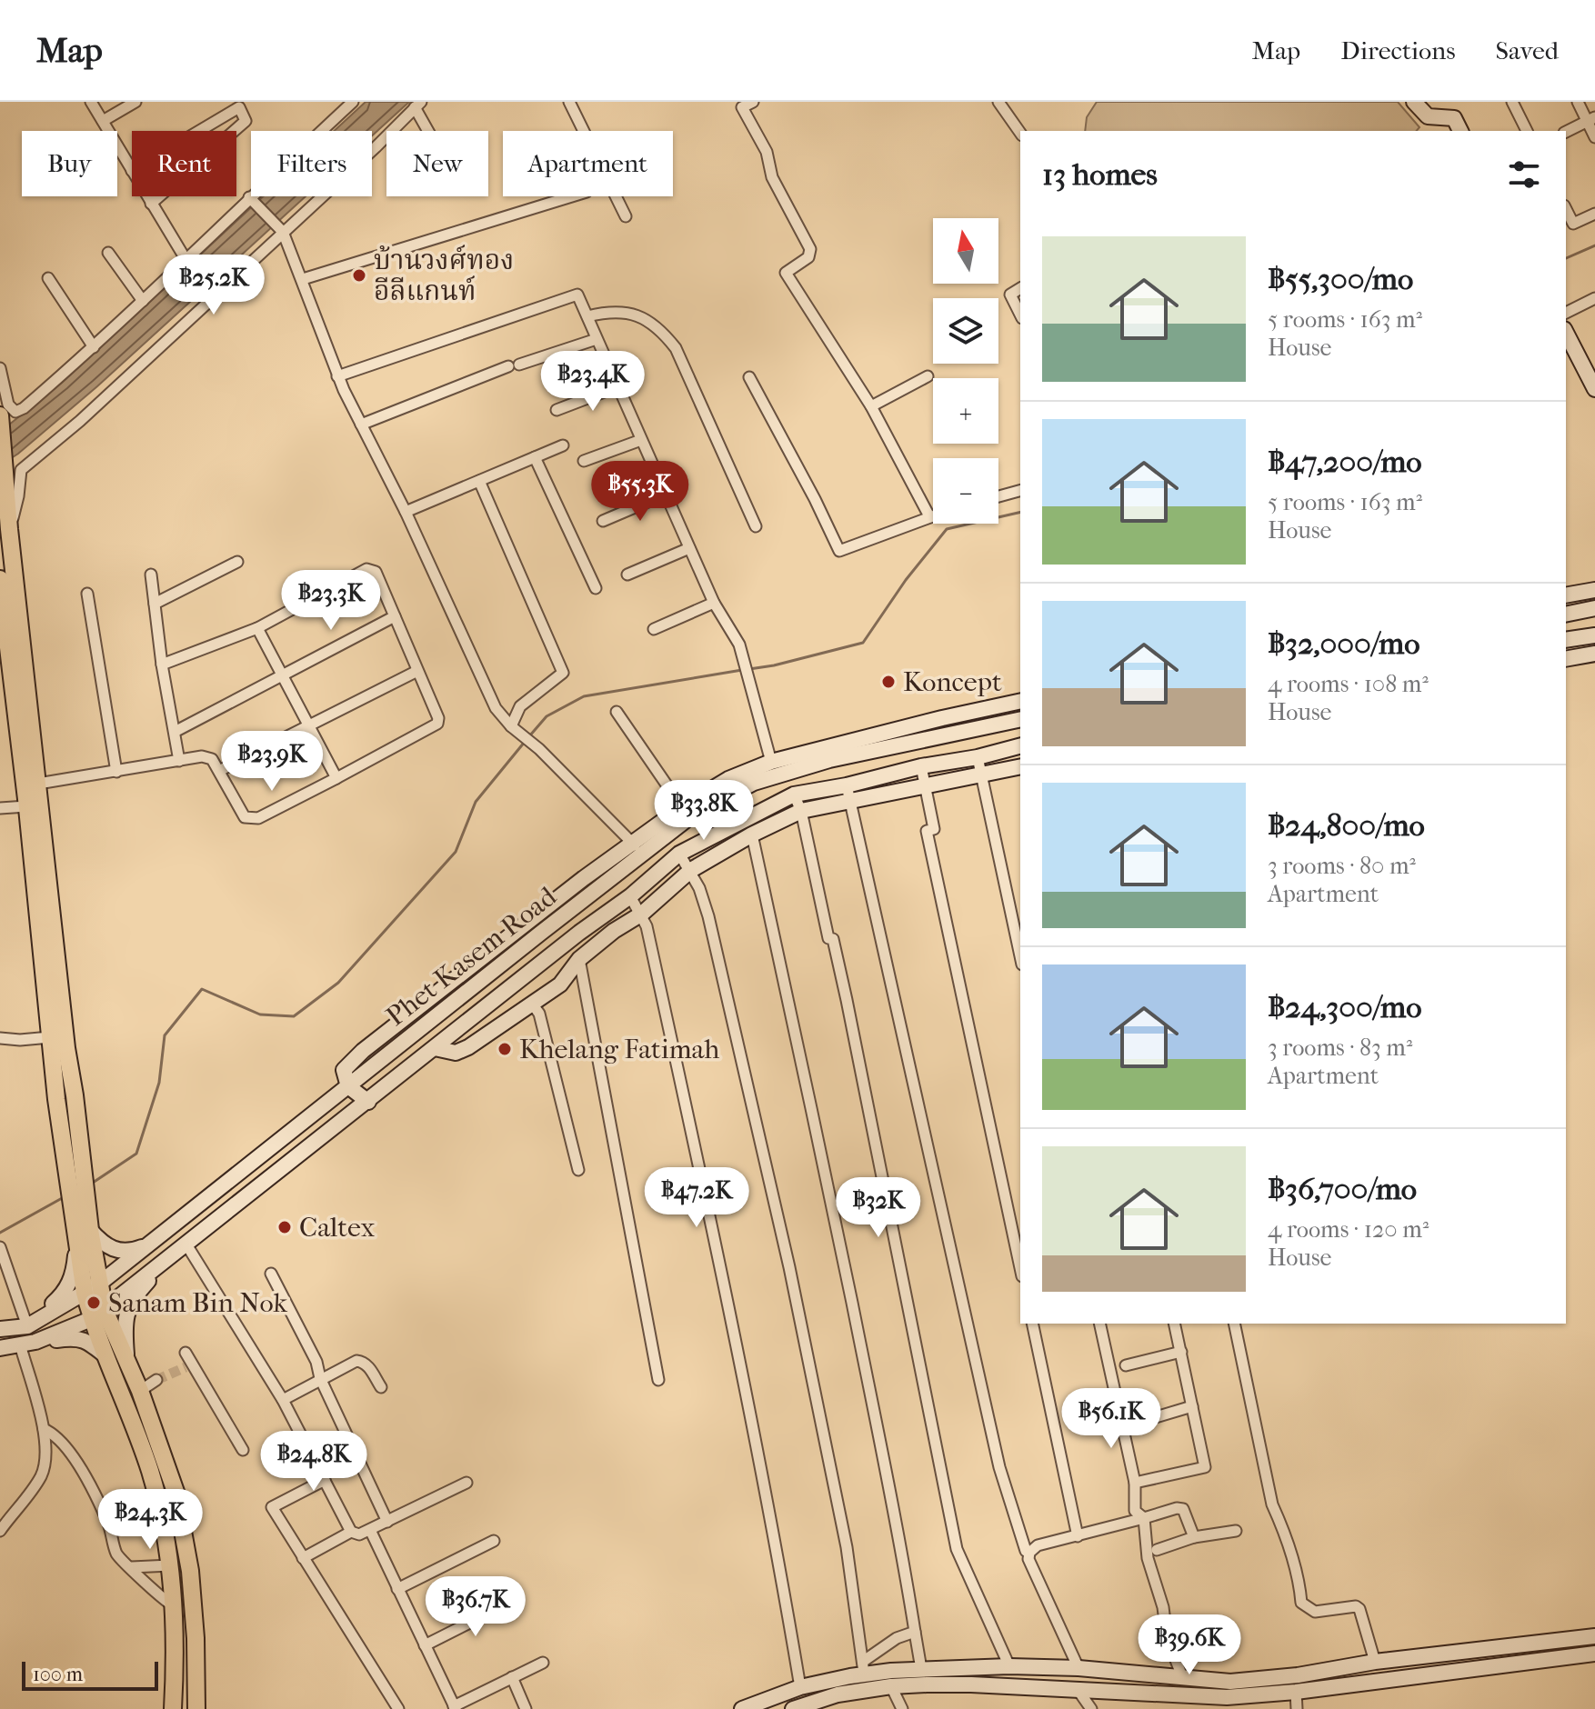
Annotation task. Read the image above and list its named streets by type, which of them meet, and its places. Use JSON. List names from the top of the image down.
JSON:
{
  "streets": {
    "main road": ["Phet Kasem Road"]
  },
  "places": [
    "บ้านวงศ์ทอง อีลีแกนท์",
    "Koncept",
    "Khelang Fatimah",
    "Caltex",
    "Sanam Bin Nok"
  ],
  "scale_bar": "100 m",
  "north": "top",
  "page": {
    "header": "Map",
    "nav": ["Map", "Directions", "Saved"],
    "chip": [
      "Buy",
      "Rent",
      "Filters",
      "New",
      "Apartment"
    ],
    "heading": "13 homes",
    "map_buttons": ["+", "−"],
    "list": [
      {
        "name": "฿55,300/mo",
        "note": "5 rooms · 163 m² · House"
      },
      {
        "name": "฿47,200/mo",
        "note": "5 rooms · 163 m² · House"
      },
      {
        "name": "฿32,000/mo",
        "note": "4 rooms · 108 m² · House"
      },
      {
        "name": "฿24,800/mo",
        "note": "3 rooms · 80 m² · Apartment"
      },
      {
        "name": "฿24,300/mo",
        "note": "3 rooms · 83 m² · Apartment"
      },
      {
        "name": "฿36,700/mo",
        "note": "4 rooms · 120 m² · House"
      }
    ],
    "price": [
      "฿25.2K",
      "฿23.4K",
      "฿55.3K",
      "฿23.3K",
      "฿23.9K",
      "฿33.8K",
      "฿47.2K",
      "฿32K",
      "฿56.1K",
      "฿24.8K",
      "฿24.3K",
      "฿36.7K",
      "฿39.6K"
    ],
    "scale": "100 m"
  }
}
